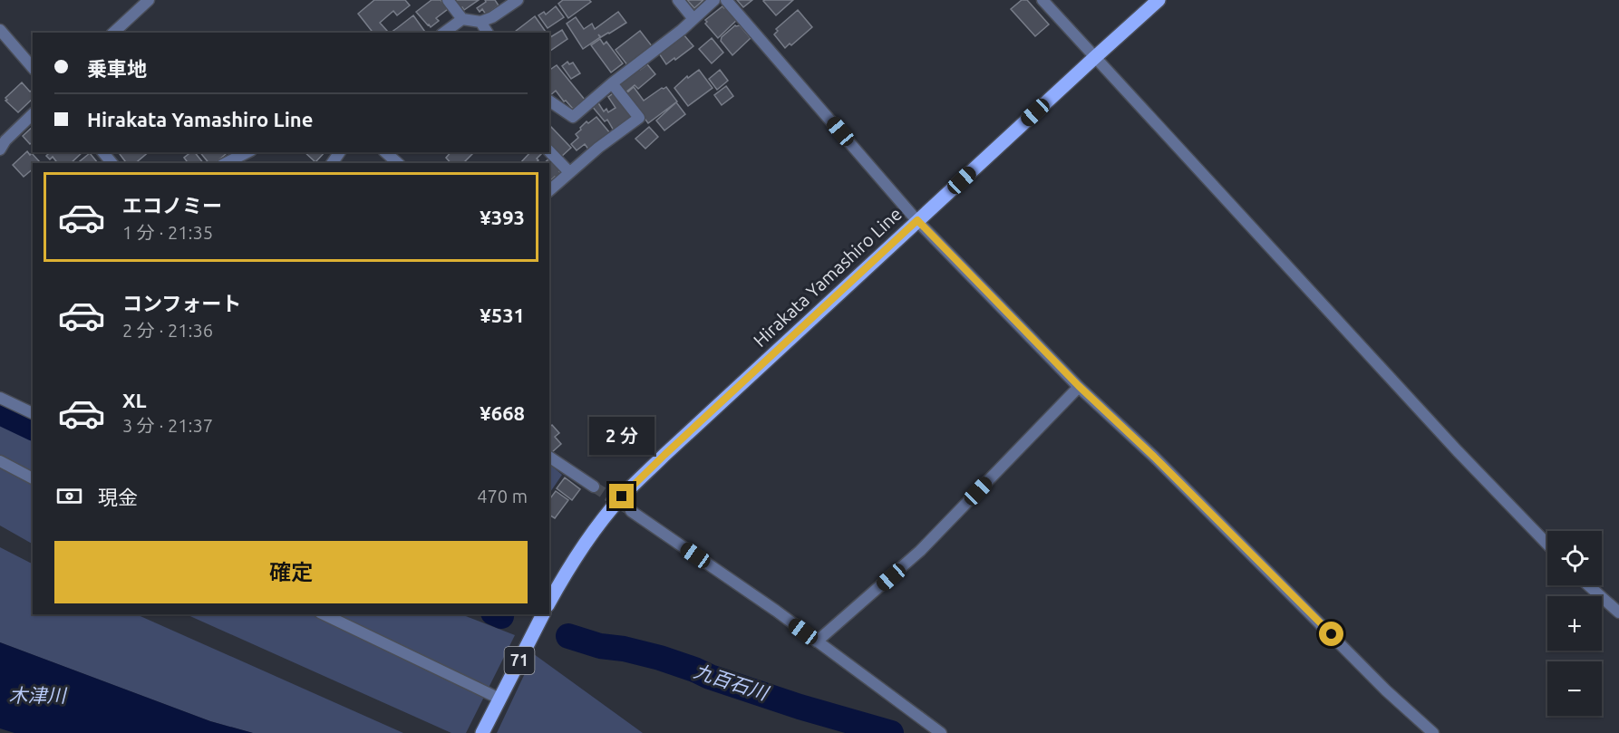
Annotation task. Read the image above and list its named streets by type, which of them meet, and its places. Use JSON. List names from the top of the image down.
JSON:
{
  "streets": {
    "main road": ["Hirakata Yamashiro Line", "71"]
  },
  "water": ["九百石川", "木津川"],
  "page": {
    "banner": ["乗車地", "Hirakata Yamashiro Line"],
    "list": [
      {
        "name": "エコノミー",
        "note": "1 分 · 21:35",
        "value": "¥393"
      },
      {
        "name": "コンフォート",
        "note": "2 分 · 21:36",
        "value": "¥531"
      },
      {
        "name": "XL",
        "note": "3 分 · 21:37",
        "value": "¥668"
      }
    ],
    "bubble": "2 分",
    "pay": ["現金", "470 m"],
    "buttons": "確定",
    "map_buttons": ["+", "−"]
  }
}
